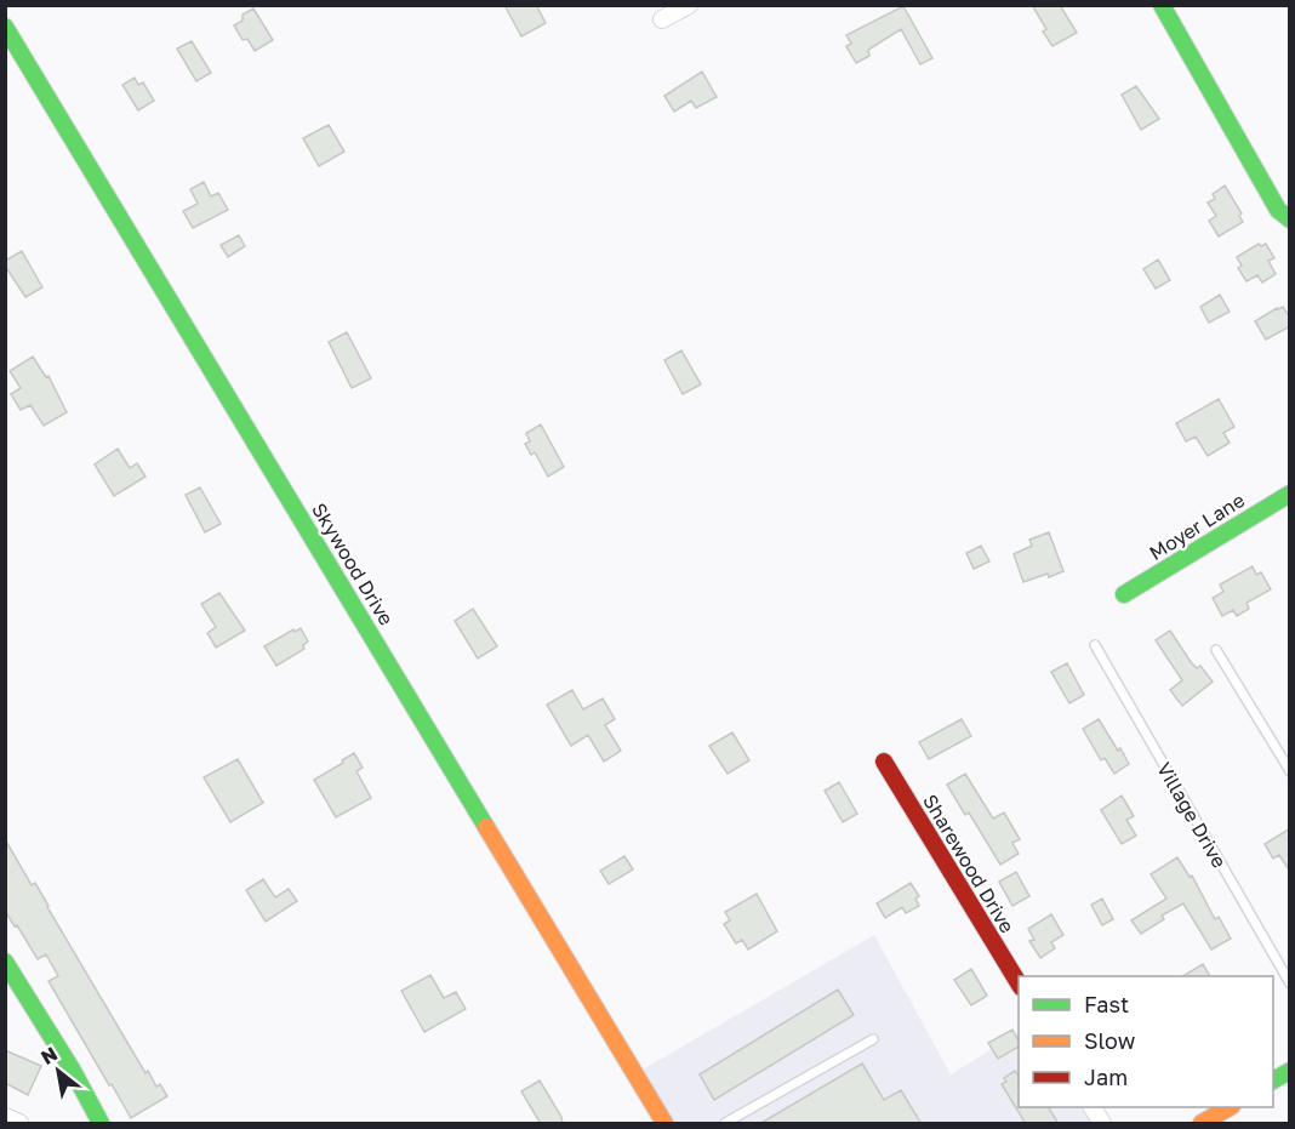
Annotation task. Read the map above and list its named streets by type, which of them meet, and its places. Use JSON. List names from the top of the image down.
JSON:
{
  "streets": {
    "main road": ["Moyer Lane", "Skywood Drive", "Sharewood Drive"],
    "lane": ["Village Drive"]
  },
  "legend": ["Fast", "Slow", "Jam"],
  "north": "top left"
}
